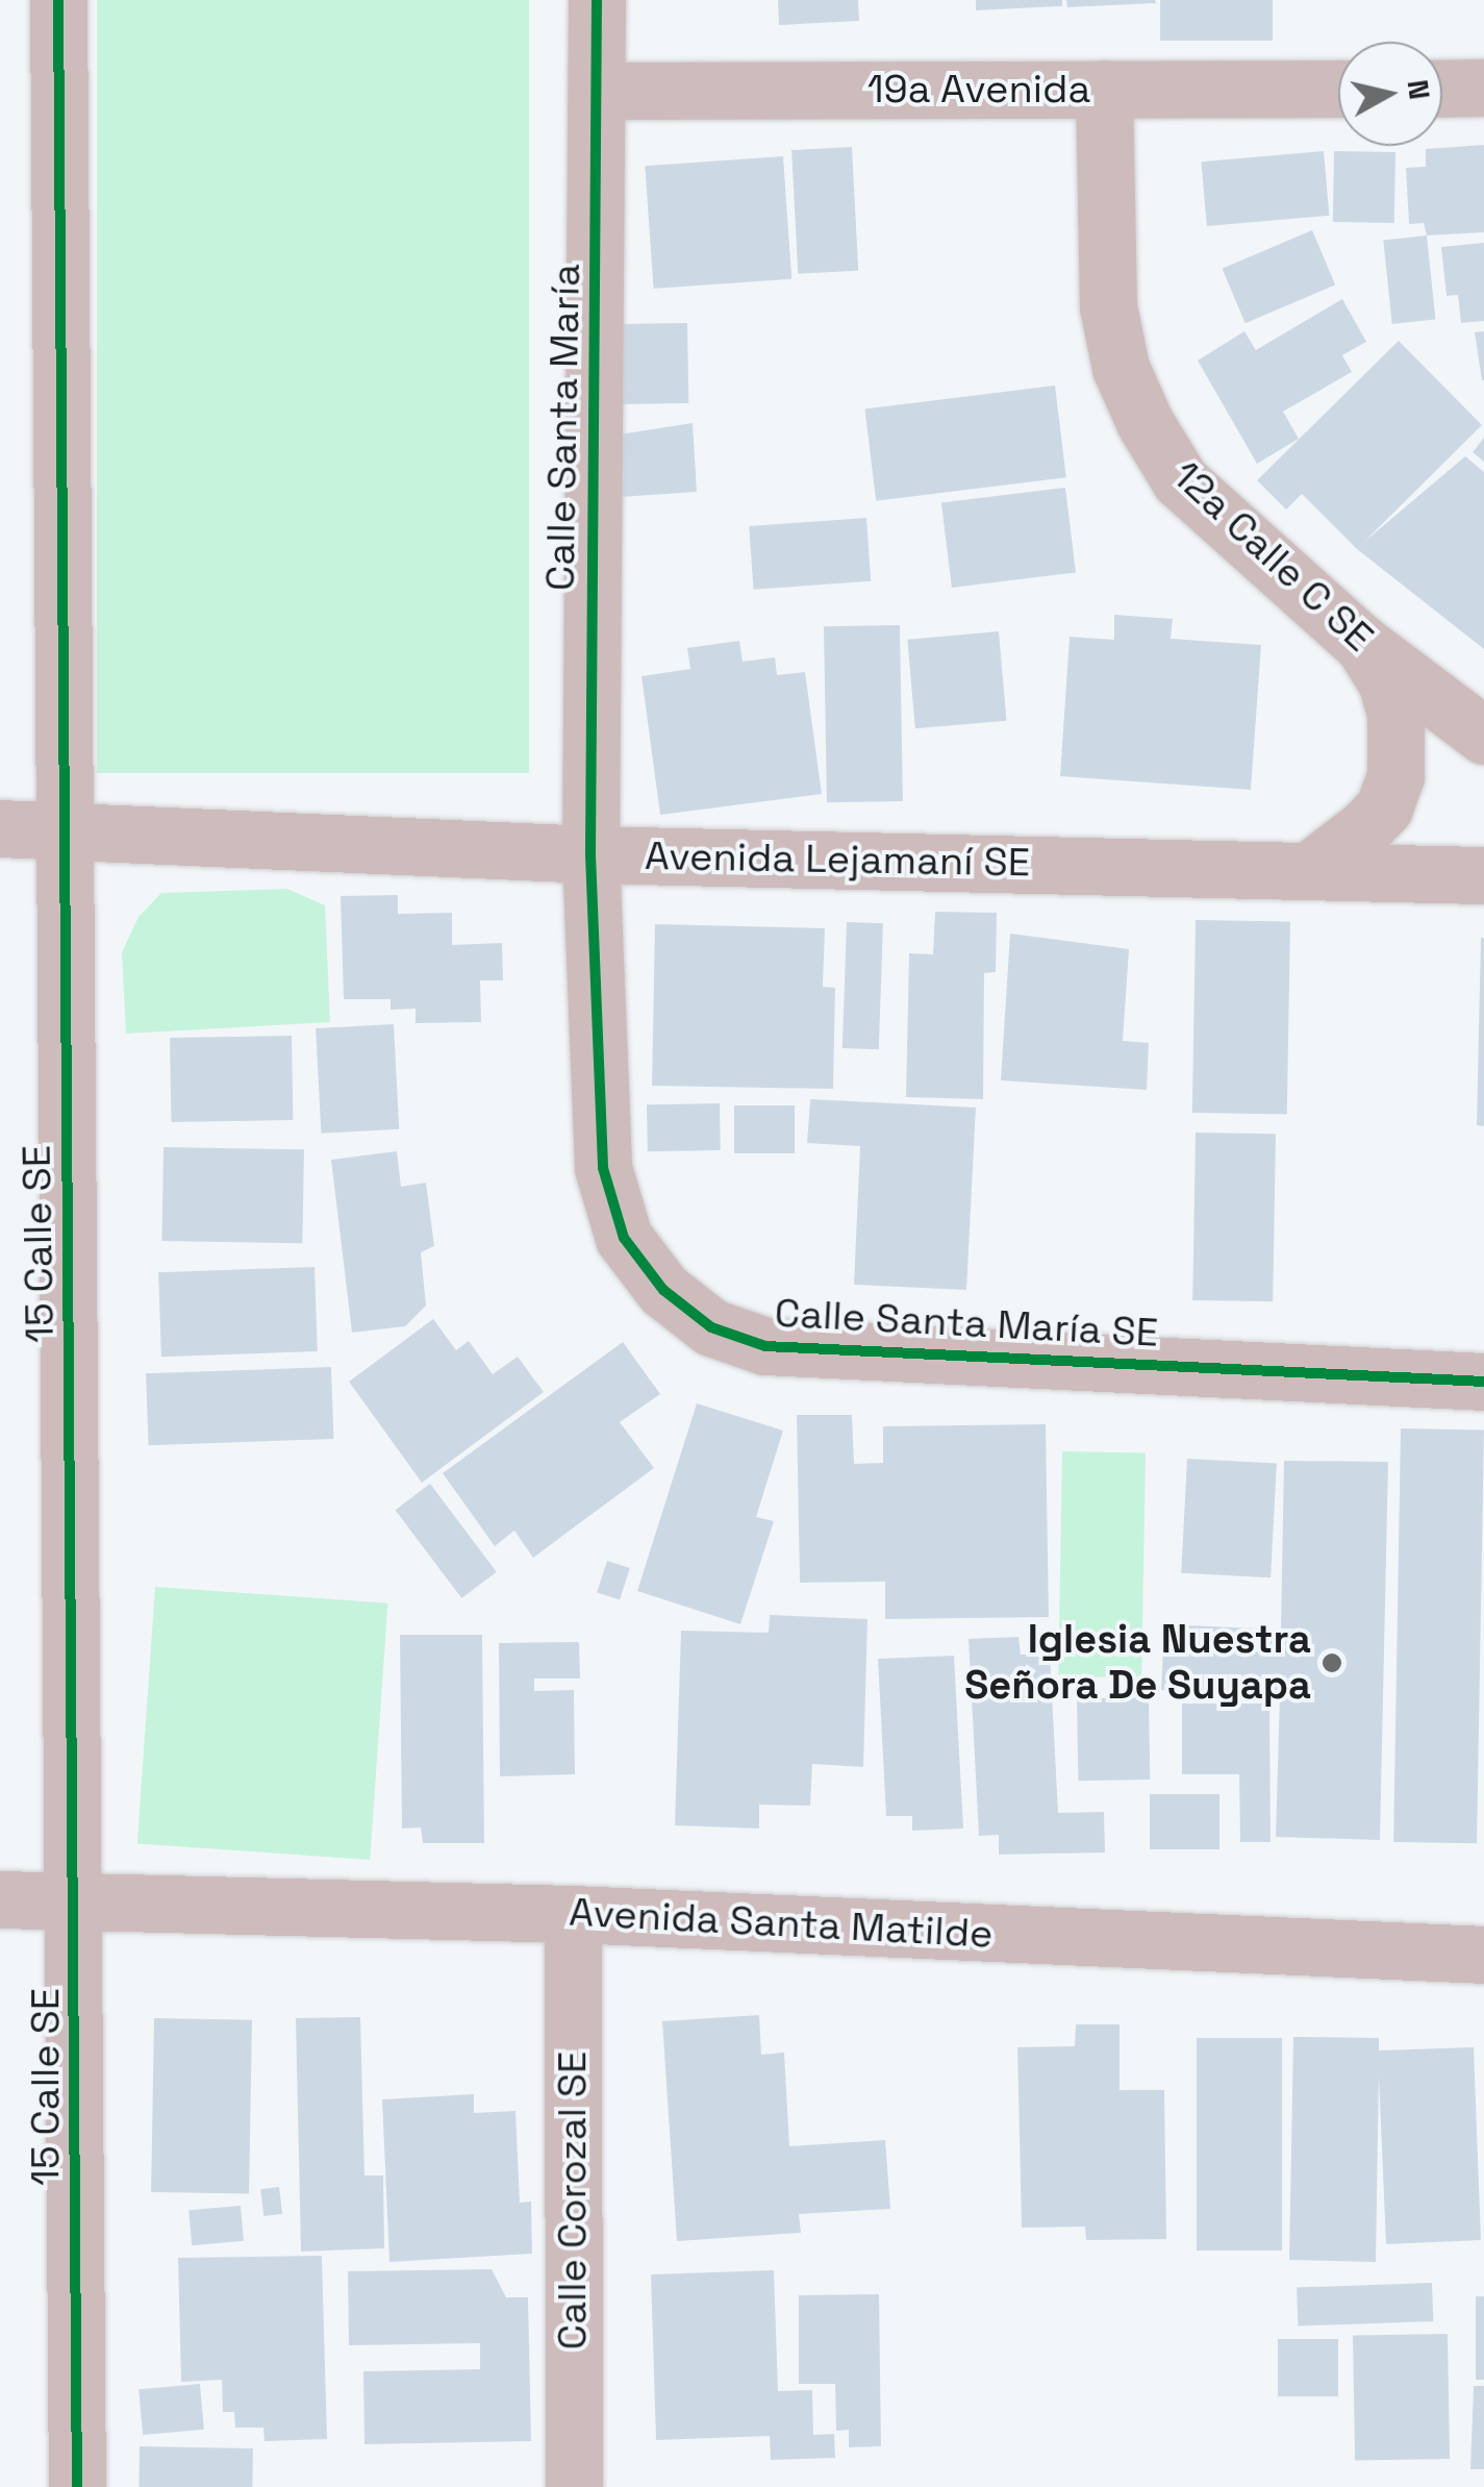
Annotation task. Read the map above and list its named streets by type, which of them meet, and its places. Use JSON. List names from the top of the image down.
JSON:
{
  "streets": {
    "street": [
      "19a Avenida",
      "Calle Santa María",
      "12a Calle C SE",
      "Avenida Lejamaní SE",
      "15 Calle SE",
      "Calle Santa María SE",
      "Avenida Santa Matilde",
      "Calle Corozal SE"
    ]
  },
  "crossings": [
    ["19a Avenida", "Calle Santa María"],
    ["19a Avenida", "12a Calle C SE"],
    ["Calle Santa María", "Avenida Lejamaní SE"],
    ["Calle Santa María", "Calle Santa María SE"],
    ["Avenida Lejamaní SE", "15 Calle SE"],
    ["Avenida Lejamaní SE", "Calle Santa María SE"],
    ["15 Calle SE", "Avenida Santa Matilde"],
    ["Avenida Santa Matilde", "Calle Corozal SE"]
  ],
  "places": ["Iglesia Nuestra Señora De Suyapa"],
  "north": "right"
}
